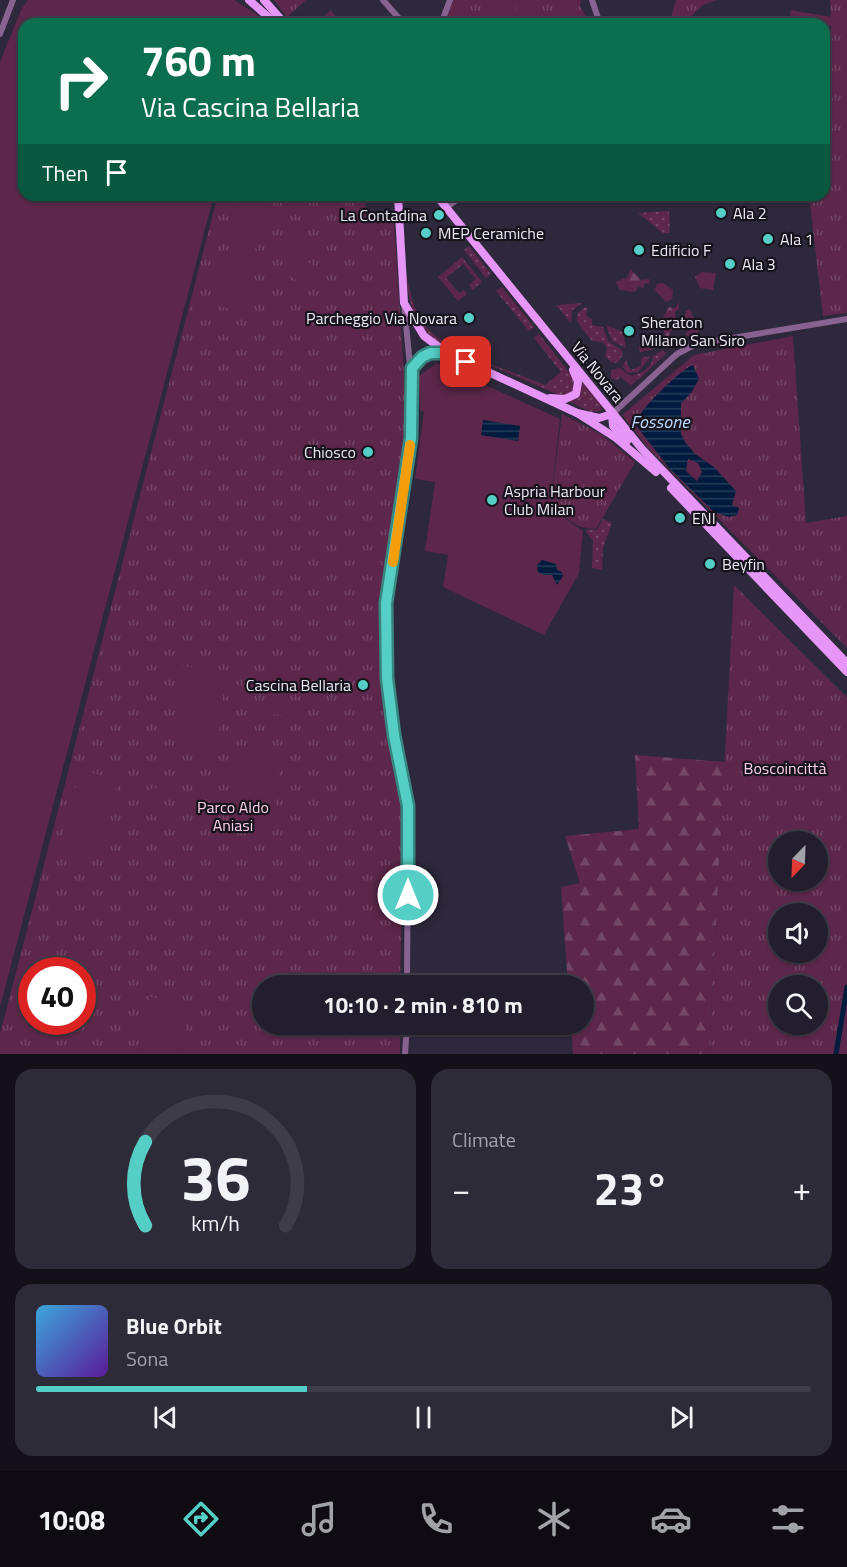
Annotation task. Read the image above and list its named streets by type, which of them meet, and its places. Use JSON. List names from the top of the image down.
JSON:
{
  "streets": {
    "main road": ["Via Novara"]
  },
  "water": ["Fossone"],
  "parks": ["Boscoincittà", "Parco Aldo Aniasi"],
  "places": [
    "Ala 2",
    "La Contadina",
    "MEP Ceramiche",
    "Ala 1",
    "Edificio F",
    "Ala 3",
    "Parcheggio Via Novara",
    "Sheraton Milano San Siro",
    "Chiosco",
    "Aspria Harbour Club Milan",
    "ENI",
    "Beyfin",
    "Cascina Bellaria"
  ],
  "north": "bottom left",
  "page": {
    "turn": ["760 m", "Via Cascina Bellaria"],
    "then": "Then",
    "limit": "40",
    "trip": "10:10 · 2 min · 810 m",
    "tile": "Climate",
    "heat": ["−", "23°", "+"],
    "song": ["Blue Orbit", "Sona"],
    "tabs": "10:08",
    "gauge": ["36", "km/h"]
  }
}
